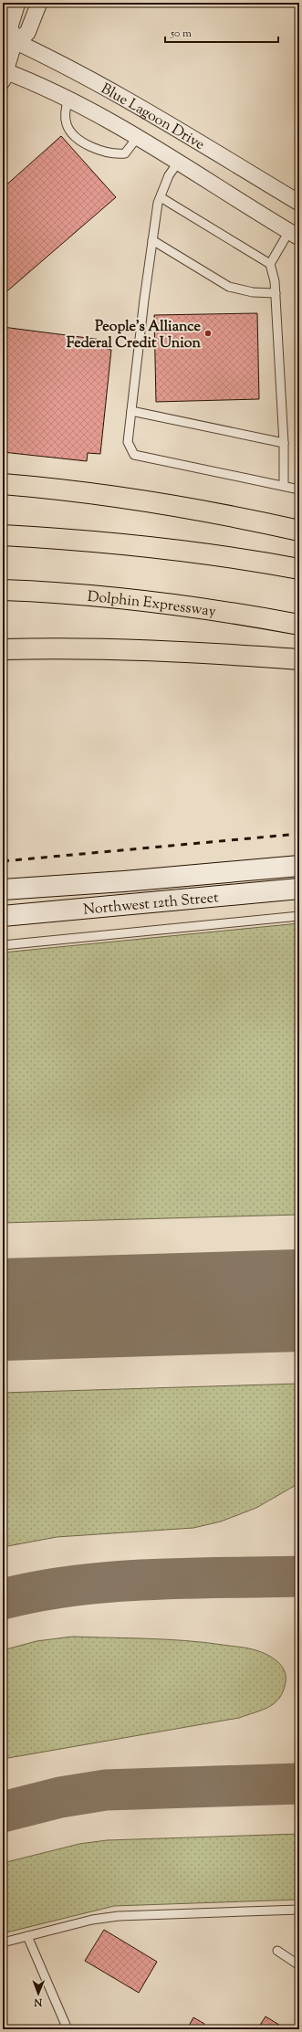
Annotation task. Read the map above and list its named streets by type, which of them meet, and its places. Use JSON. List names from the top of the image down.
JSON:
{
  "streets": {
    "highway": ["Dolphin Expressway"],
    "main road": ["Northwest 12th Street"],
    "street": ["Blue Lagoon Drive"]
  },
  "places": ["People’s Alliance Federal Credit Union"],
  "scale_bar": "50 m",
  "north": "bottom"
}
